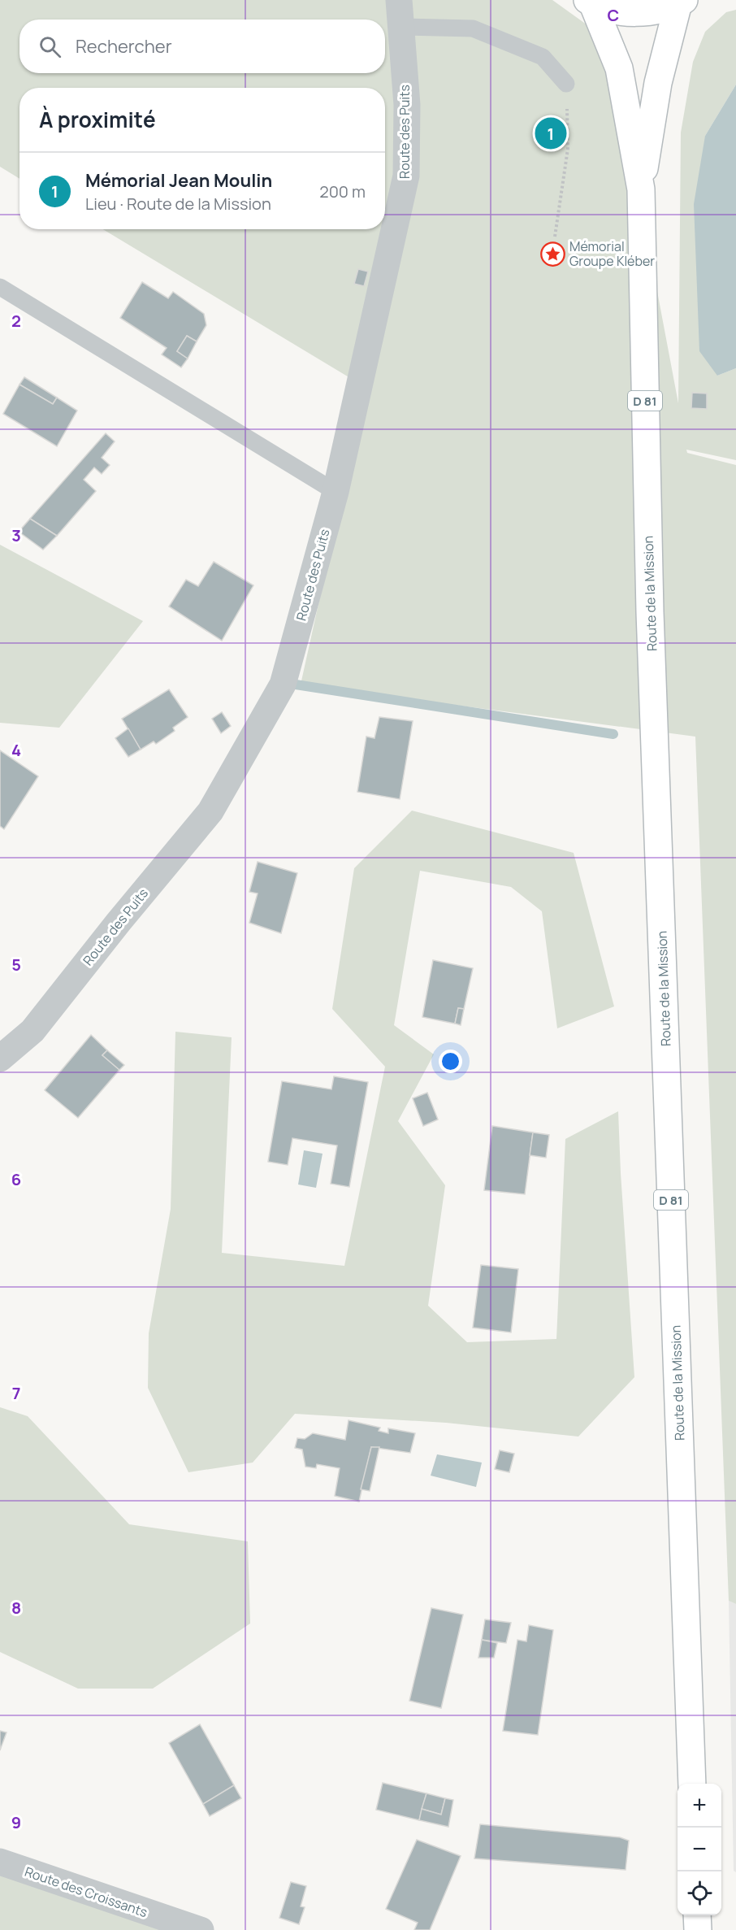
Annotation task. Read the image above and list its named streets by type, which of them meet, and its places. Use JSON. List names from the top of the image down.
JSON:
{
  "streets": {
    "main road": ["D 81", "Route de la Mission"],
    "street": ["Route des Puits", "Route des Croissants"]
  },
  "crossings": [
    ["D 81", "Route de la Mission"]
  ],
  "places": {
    "place": ["Mémorial Groupe Kléber"]
  },
  "page": {
    "search": "Rechercher",
    "heading": "À proximité",
    "pins": "1",
    "list": [
      {
        "mark": "1",
        "name": "Mémorial Jean Moulin",
        "note": "Lieu · Route de la Mission",
        "value": "200 m"
      }
    ],
    "map_buttons": ["+", "−"]
  },
  "grid": {
    "columns": ["C"],
    "rows": [
      "2",
      "3",
      "4",
      "5",
      "6",
      "7",
      "8",
      "9"
    ]
  }
}
